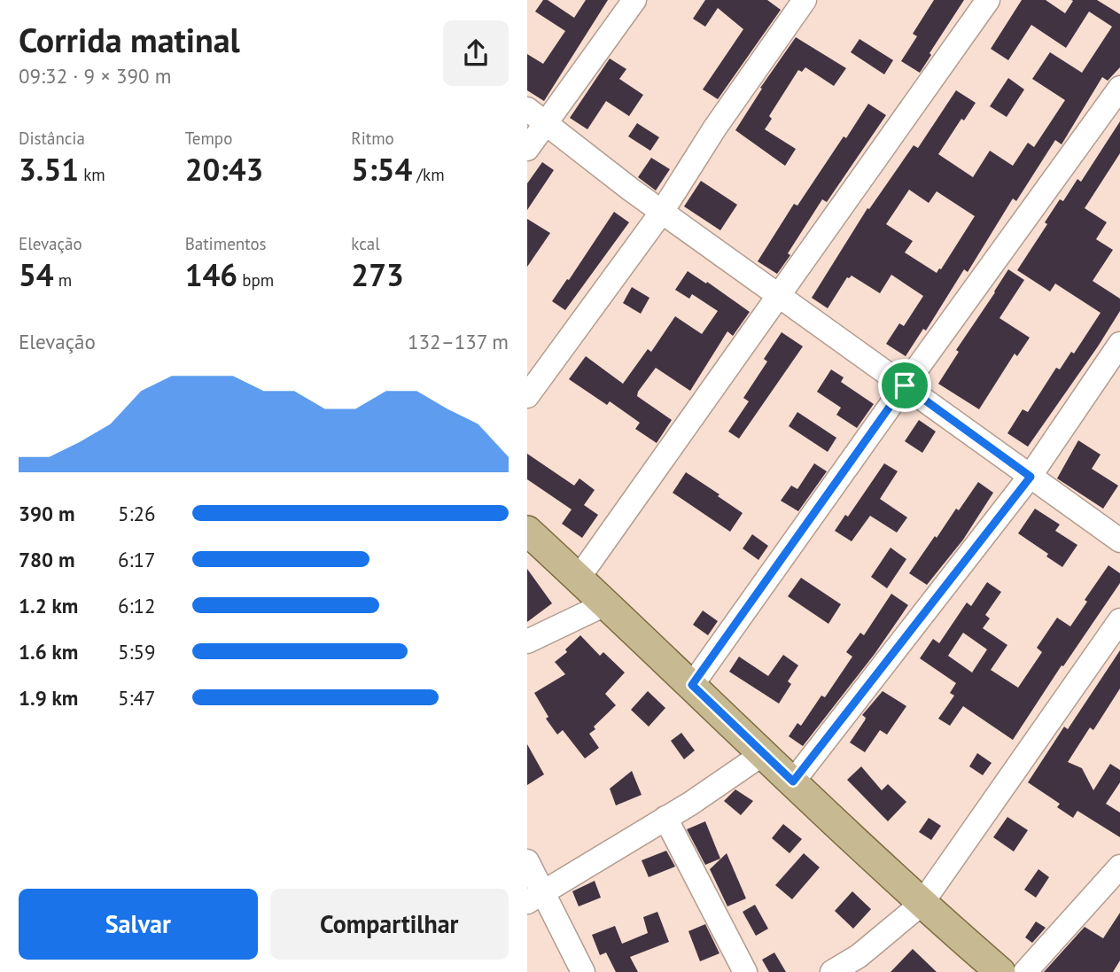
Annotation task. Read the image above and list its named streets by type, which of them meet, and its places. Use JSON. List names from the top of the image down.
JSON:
{
  "page": {
    "heading": ["Corrida matinal", "09:32 · 9 × 390 m"],
    "stats": [
      ["Distância", "3.51 km"],
      ["Tempo", "20:43"],
      ["Ritmo", "5:54 /km"],
      ["Elevação", "54 m"],
      ["Batimentos", "146 bpm"],
      ["kcal", "273"]
    ],
    "chart": ["Elevação", "132–137 m"],
    "list": [
      {
        "name": "390 m",
        "note": "5:26"
      },
      {
        "name": "780 m",
        "note": "6:17"
      },
      {
        "name": "1.2 km",
        "note": "6:12"
      },
      {
        "name": "1.6 km",
        "note": "5:59"
      },
      {
        "name": "1.9 km",
        "note": "5:47"
      }
    ],
    "buttons": ["Salvar", "Compartilhar"]
  }
}
